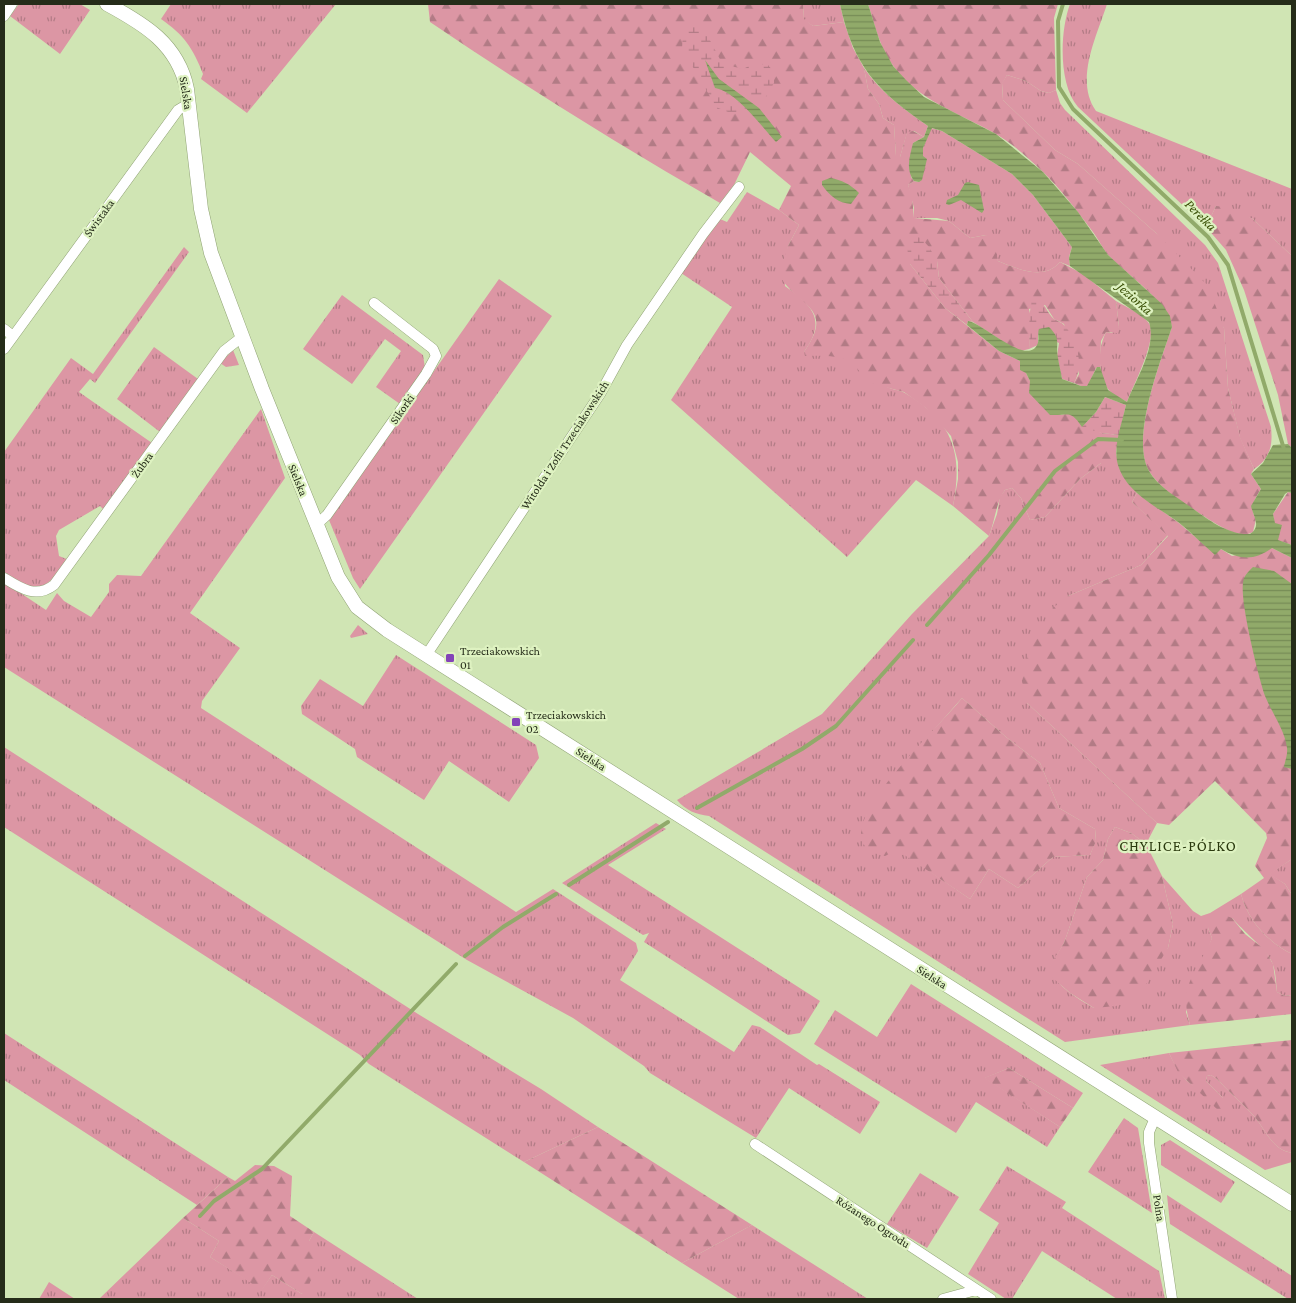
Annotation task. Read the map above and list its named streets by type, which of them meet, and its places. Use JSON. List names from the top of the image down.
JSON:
{
  "streets": {
    "street": [
      "Sielska",
      "Świstaka",
      "Sikorki",
      "Witolda i Zofii Trzeciakowskich",
      "Żubra",
      "Polna",
      "Różanego Ogrodu"
    ]
  },
  "crossings": [
    ["Sielska", "Świstaka"],
    ["Sielska", "Sikorki"],
    ["Sielska", "Witolda i Zofii Trzeciakowskich"],
    ["Sielska", "Żubra"],
    ["Sielska", "Polna"]
  ],
  "districts": ["CHYLICE-PÓLKO"],
  "water": ["Perełka", "Jeziorka"],
  "places": {
    "transit": ["Trzeciakowskich 01", "Trzeciakowskich 02"]
  }
}
